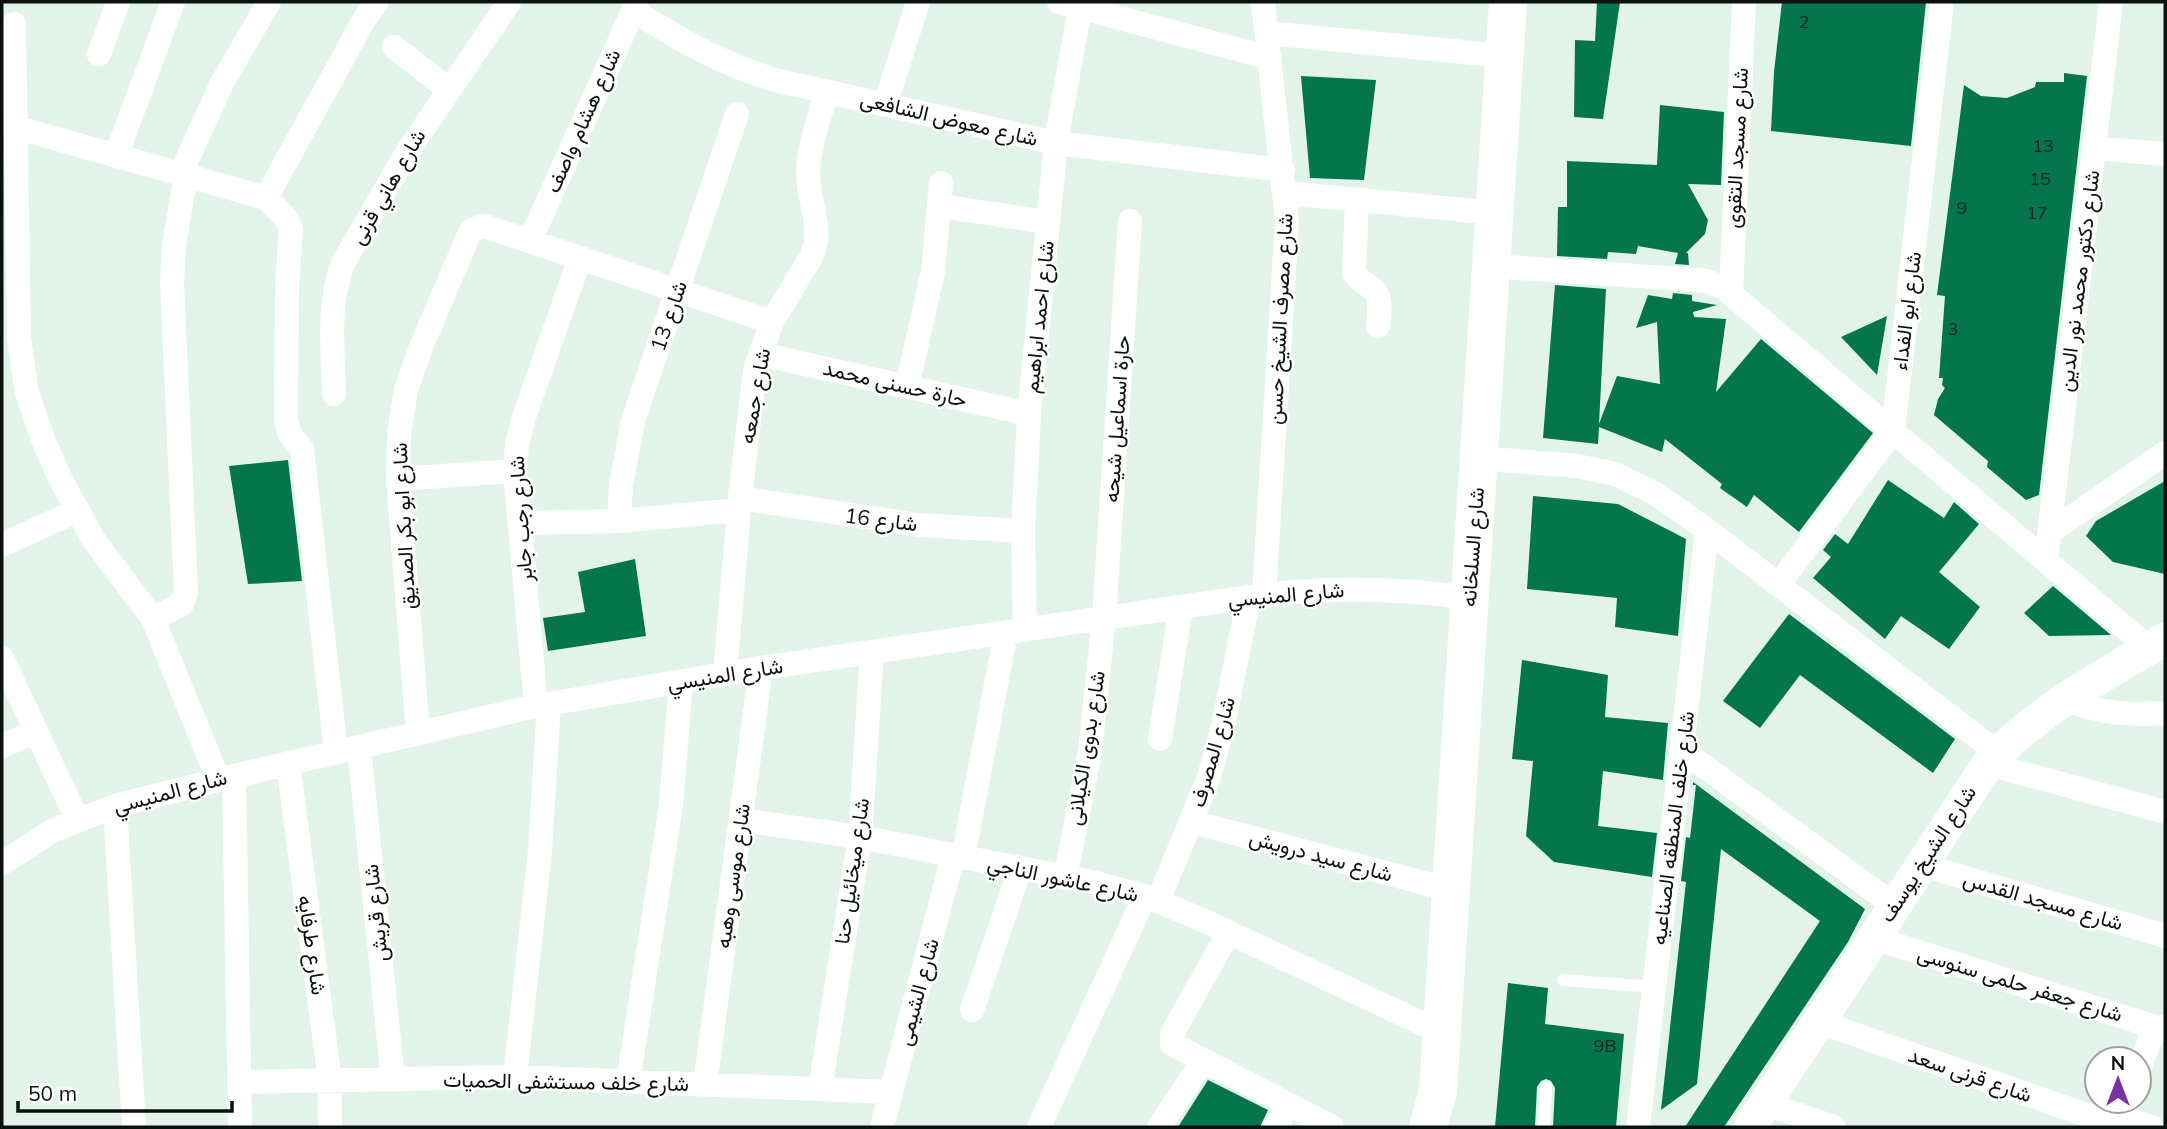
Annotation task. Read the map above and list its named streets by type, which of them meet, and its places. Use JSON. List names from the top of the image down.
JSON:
{
  "streets": {
    "main road": ["شارع السلخانه"],
    "street": [
      "شارع معوض الشافعى",
      "شارع هشام واصف",
      "شارع مسجد التقوى",
      "شارع هاني قرنى",
      "شارع دكتور محمد نور الدين",
      "شارع ابو الفداء",
      "شارع 13",
      "شارع احمد ابراهيم",
      "شارع مصرف الشيخ حسن",
      "حارة حسنى محمد",
      "شارع جمعه",
      "حارة اسماعيل شيحه",
      "شارع رجب جابر",
      "شارع 16",
      "شارع ابو بكر الصديق",
      "شارع المنيسي",
      "شارع بدوى الكيلانى",
      "شارع المصرف",
      "شارع خلف المنطقه الصناعيه",
      "شارع الشيخ يوسف",
      "شارع سيد درويش",
      "شارع ميخائيل حنا",
      "شارع موسى وهبه",
      "شارع عاشور الناجي",
      "شارع مسجد القدس",
      "شارع قريش",
      "شارع طرفايه",
      "شارع جعفر حلمى سنوسى",
      "شارع الشيمى",
      "شارع قرنى سعد",
      "شارع خلف مستشفى الحميات"
    ]
  },
  "crossings": [
    ["شارع معوض الشافعى", "شارع هشام واصف"],
    ["شارع معوض الشافعى", "شارع احمد ابراهيم"],
    ["شارع معوض الشافعى", "شارع مصرف الشيخ حسن"],
    ["شارع معوض الشافعى", "شارع جمعه"],
    ["شارع معوض الشافعى", "شارع السلخانه"],
    ["شارع هشام واصف", "شارع ابو بكر الصديق"],
    ["شارع 13", "شارع 16"],
    ["شارع 13", "شارع ابو بكر الصديق"],
    ["شارع احمد ابراهيم", "حارة حسنى محمد"],
    ["شارع احمد ابراهيم", "شارع 16"],
    ["شارع احمد ابراهيم", "شارع المنيسي"],
    ["شارع احمد ابراهيم", "شارع الشيمى"],
    ["شارع مصرف الشيخ حسن", "شارع المنيسي"],
    ["شارع مصرف الشيخ حسن", "شارع المصرف"],
    ["حارة حسنى محمد", "شارع جمعه"],
    ["شارع جمعه", "شارع 16"],
    ["شارع جمعه", "شارع ابو بكر الصديق"],
    ["شارع جمعه", "شارع المنيسي"],
    ["حارة اسماعيل شيحه", "شارع المنيسي"],
    ["حارة اسماعيل شيحه", "شارع بدوى الكيلانى"],
    ["شارع رجب جابر", "شارع 16"],
    ["شارع رجب جابر", "شارع ابو بكر الصديق"],
    ["شارع رجب جابر", "شارع المنيسي"],
    ["شارع رجب جابر", "شارع خلف مستشفى الحميات"],
    ["شارع ابو بكر الصديق", "شارع المنيسي"],
    ["شارع السلخانه", "شارع المنيسي"],
    ["شارع السلخانه", "شارع سيد درويش"],
    ["شارع السلخانه", "شارع عاشور الناجي"],
    ["شارع المنيسي", "شارع بدوى الكيلانى"],
    ["شارع المنيسي", "شارع المصرف"],
    ["شارع المنيسي", "شارع ميخائيل حنا"],
    ["شارع المنيسي", "شارع موسى وهبه"],
    ["شارع المنيسي", "شارع قريش"],
    ["شارع المنيسي", "شارع طرفايه"],
    ["شارع المنيسي", "شارع الشيمى"],
    ["شارع بدوى الكيلانى", "شارع عاشور الناجي"],
    ["شارع المصرف", "شارع سيد درويش"],
    ["شارع المصرف", "شارع عاشور الناجي"],
    ["شارع الشيخ يوسف", "شارع مسجد القدس"],
    ["شارع الشيخ يوسف", "شارع جعفر حلمى سنوسى"],
    ["شارع الشيخ يوسف", "شارع قرنى سعد"],
    ["شارع ميخائيل حنا", "شارع عاشور الناجي"],
    ["شارع ميخائيل حنا", "شارع خلف مستشفى الحميات"],
    ["شارع موسى وهبه", "شارع عاشور الناجي"],
    ["شارع موسى وهبه", "شارع خلف مستشفى الحميات"],
    ["شارع عاشور الناجي", "شارع الشيمى"],
    ["شارع قريش", "شارع خلف مستشفى الحميات"],
    ["شارع طرفايه", "شارع خلف مستشفى الحميات"],
    ["شارع الشيمى", "شارع خلف مستشفى الحميات"]
  ],
  "house_numbers": [
    "2",
    "13",
    "15",
    "9",
    "17",
    "3",
    "9B"
  ],
  "scale_bar": "50 m",
  "north": "top"
}
